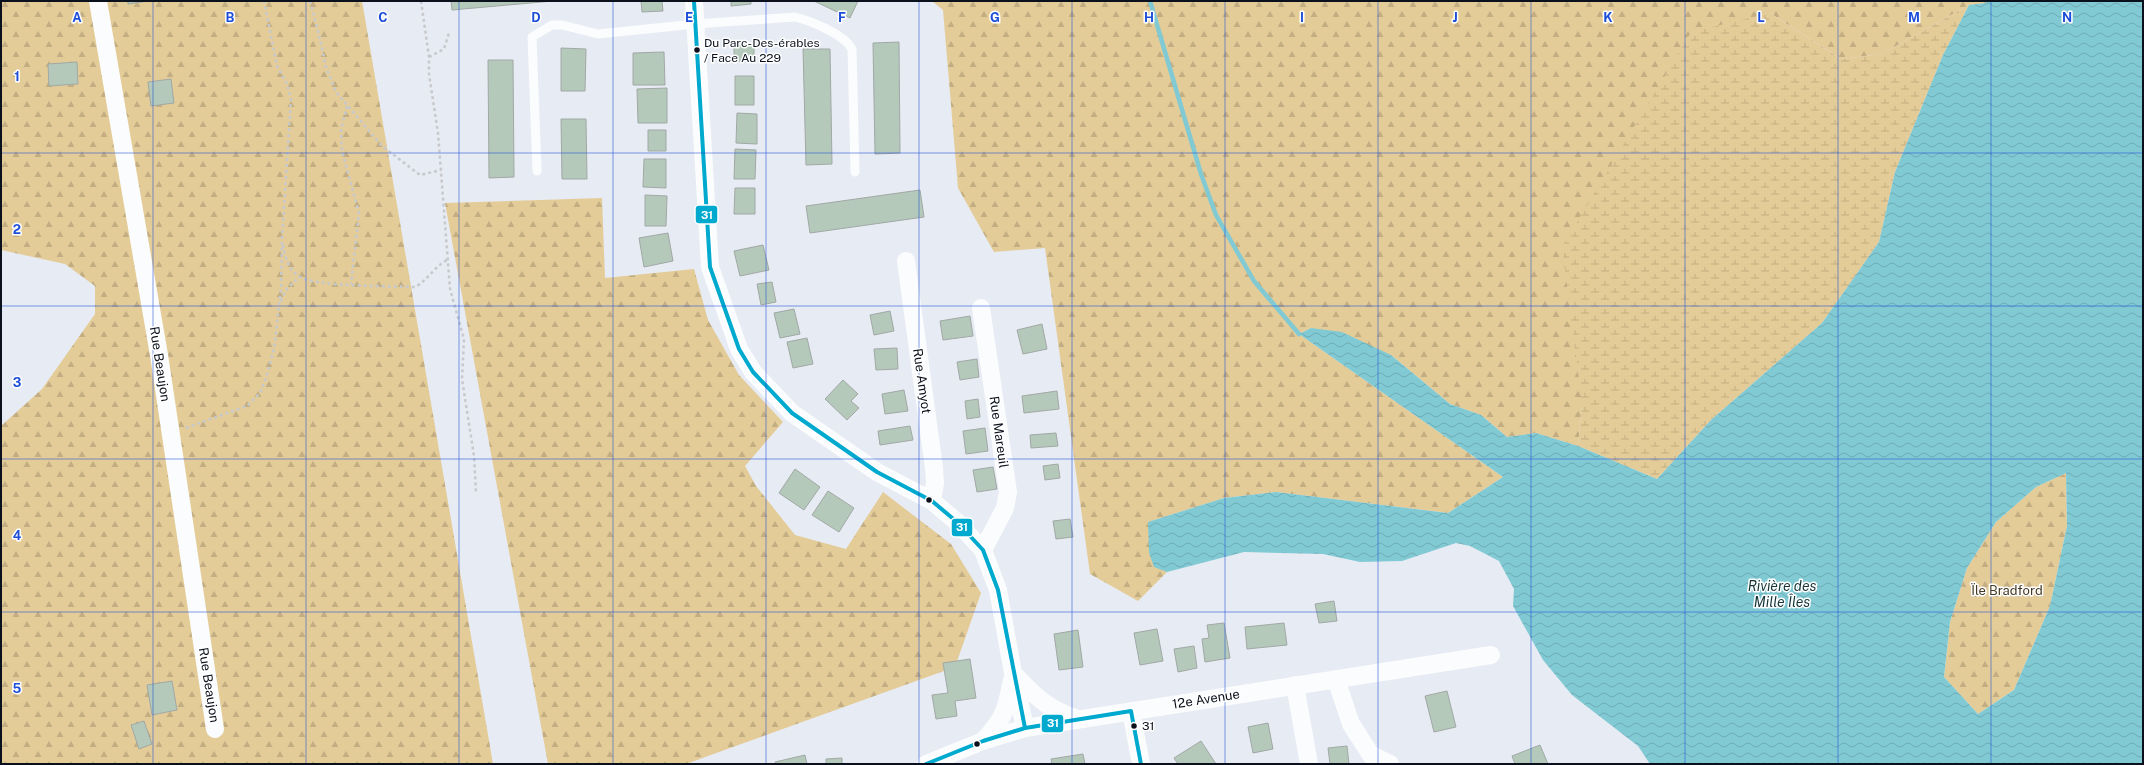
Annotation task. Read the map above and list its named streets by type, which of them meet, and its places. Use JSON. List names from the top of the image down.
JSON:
{
  "streets": {
    "street": [
      "Rue Beaujon",
      "Rue Amyot",
      "Rue Mareuil",
      "12e Avenue"
    ]
  },
  "water": ["Rivière des Mille Îles"],
  "parks": ["Ïle Bradford"],
  "places": ["Du Parc-Des-érables / Face Au 229", "31"],
  "lines": ["transit line 31"],
  "grid": {
    "columns": [
      "A",
      "B",
      "C",
      "D",
      "E",
      "F",
      "G",
      "H",
      "I",
      "J",
      "K",
      "L",
      "M",
      "N"
    ],
    "rows": [
      "1",
      "2",
      "3",
      "4",
      "5"
    ]
  }
}
